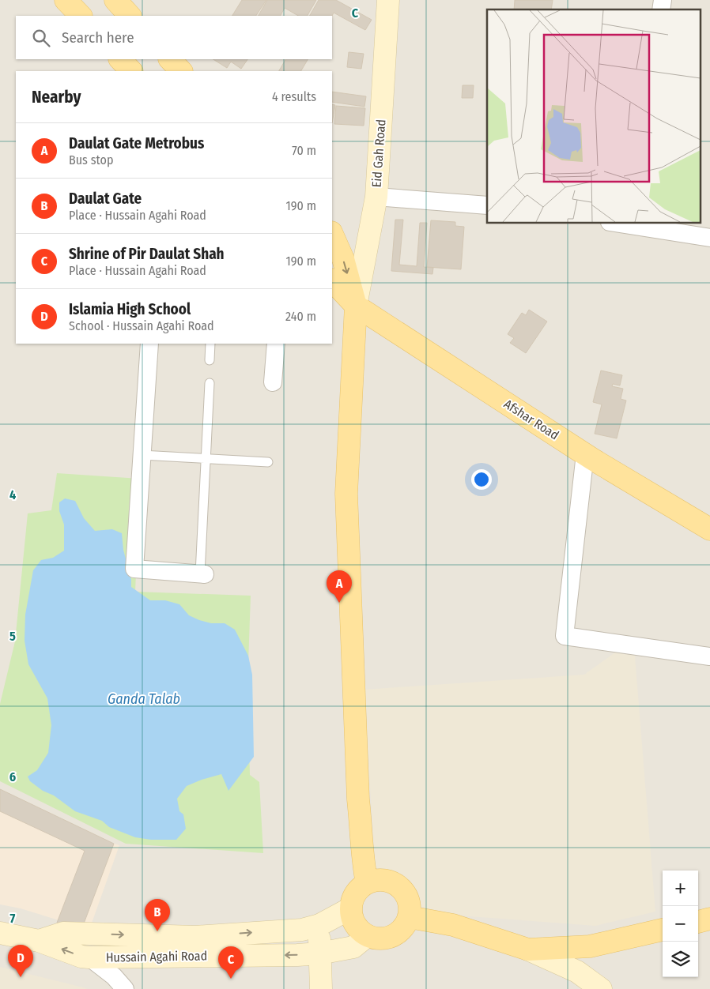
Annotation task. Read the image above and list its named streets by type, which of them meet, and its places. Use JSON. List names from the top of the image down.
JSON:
{
  "streets": {
    "main road": ["Eid Gah Road", "Afshar Road", "Hussain Agahi Road"]
  },
  "crossings": [
    ["Eid Gah Road", "Afshar Road"]
  ],
  "water": ["Ganda Talab"],
  "page": {
    "search": "Search here",
    "heading": ["Nearby", "4 results"],
    "list": [
      {
        "mark": "A",
        "name": "Daulat Gate Metrobus",
        "note": "Bus stop",
        "value": "70 m"
      },
      {
        "mark": "B",
        "name": "Daulat Gate",
        "note": "Place · Hussain Agahi Road",
        "value": "190 m"
      },
      {
        "mark": "C",
        "name": "Shrine of Pir Daulat Shah",
        "note": "Place · Hussain Agahi Road",
        "value": "190 m"
      },
      {
        "mark": "D",
        "name": "Islamia High School",
        "note": "School · Hussain Agahi Road",
        "value": "240 m"
      }
    ],
    "pins": [
      "A",
      "B",
      "D",
      "C"
    ],
    "map_buttons": ["+", "−"]
  },
  "grid": {
    "columns": ["C"],
    "rows": [
      "4",
      "5",
      "6",
      "7"
    ]
  }
}
